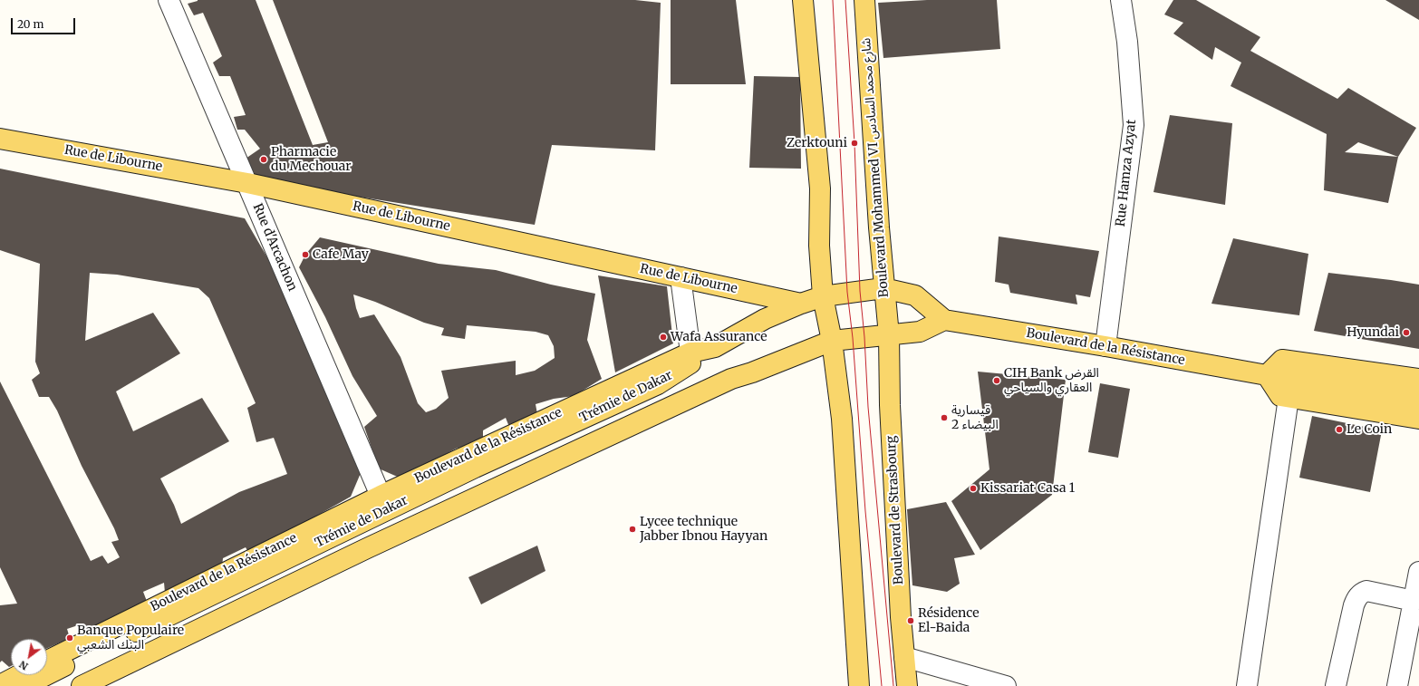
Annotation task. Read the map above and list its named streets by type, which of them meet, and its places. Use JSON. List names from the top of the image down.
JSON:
{
  "streets": {
    "main road": [
      "Rue de Libourne",
      "Boulevard Mohammed VI شارع محمد السادس",
      "Boulevard de la Résistance",
      "Trémie de Dakar",
      "Boulevard de Strasbourg"
    ],
    "street": ["Rue Hamza Azyat", "Rue d'Arcachon"]
  },
  "crossings": [
    ["Rue de Libourne", "Rue d'Arcachon"],
    ["Rue de Libourne", "Boulevard de la Résistance"],
    ["Boulevard Mohammed VI شارع محمد السادس", "Boulevard de la Résistance"],
    ["Boulevard Mohammed VI شارع محمد السادس", "Boulevard de Strasbourg"],
    ["Rue Hamza Azyat", "Boulevard de la Résistance"],
    ["Rue d'Arcachon", "Boulevard de la Résistance"],
    ["Boulevard de la Résistance", "Trémie de Dakar"]
  ],
  "places": [
    "Zerktouni",
    "Pharmacie du Mechouar",
    "Cafe May",
    "Hyundai",
    "Wafa Assurance",
    "CIH Bank القرض العقاري والسياحي",
    "قيسارية البيضاء 2",
    "Le Coin",
    "Kissariat Casa 1",
    "Lycee technique Jabber Ibnou Hayyan",
    "Résidence El-Baida",
    "Banque Populaire البنك الشعبي"
  ],
  "scale_bar": "20 m",
  "north": "bottom left"
}
